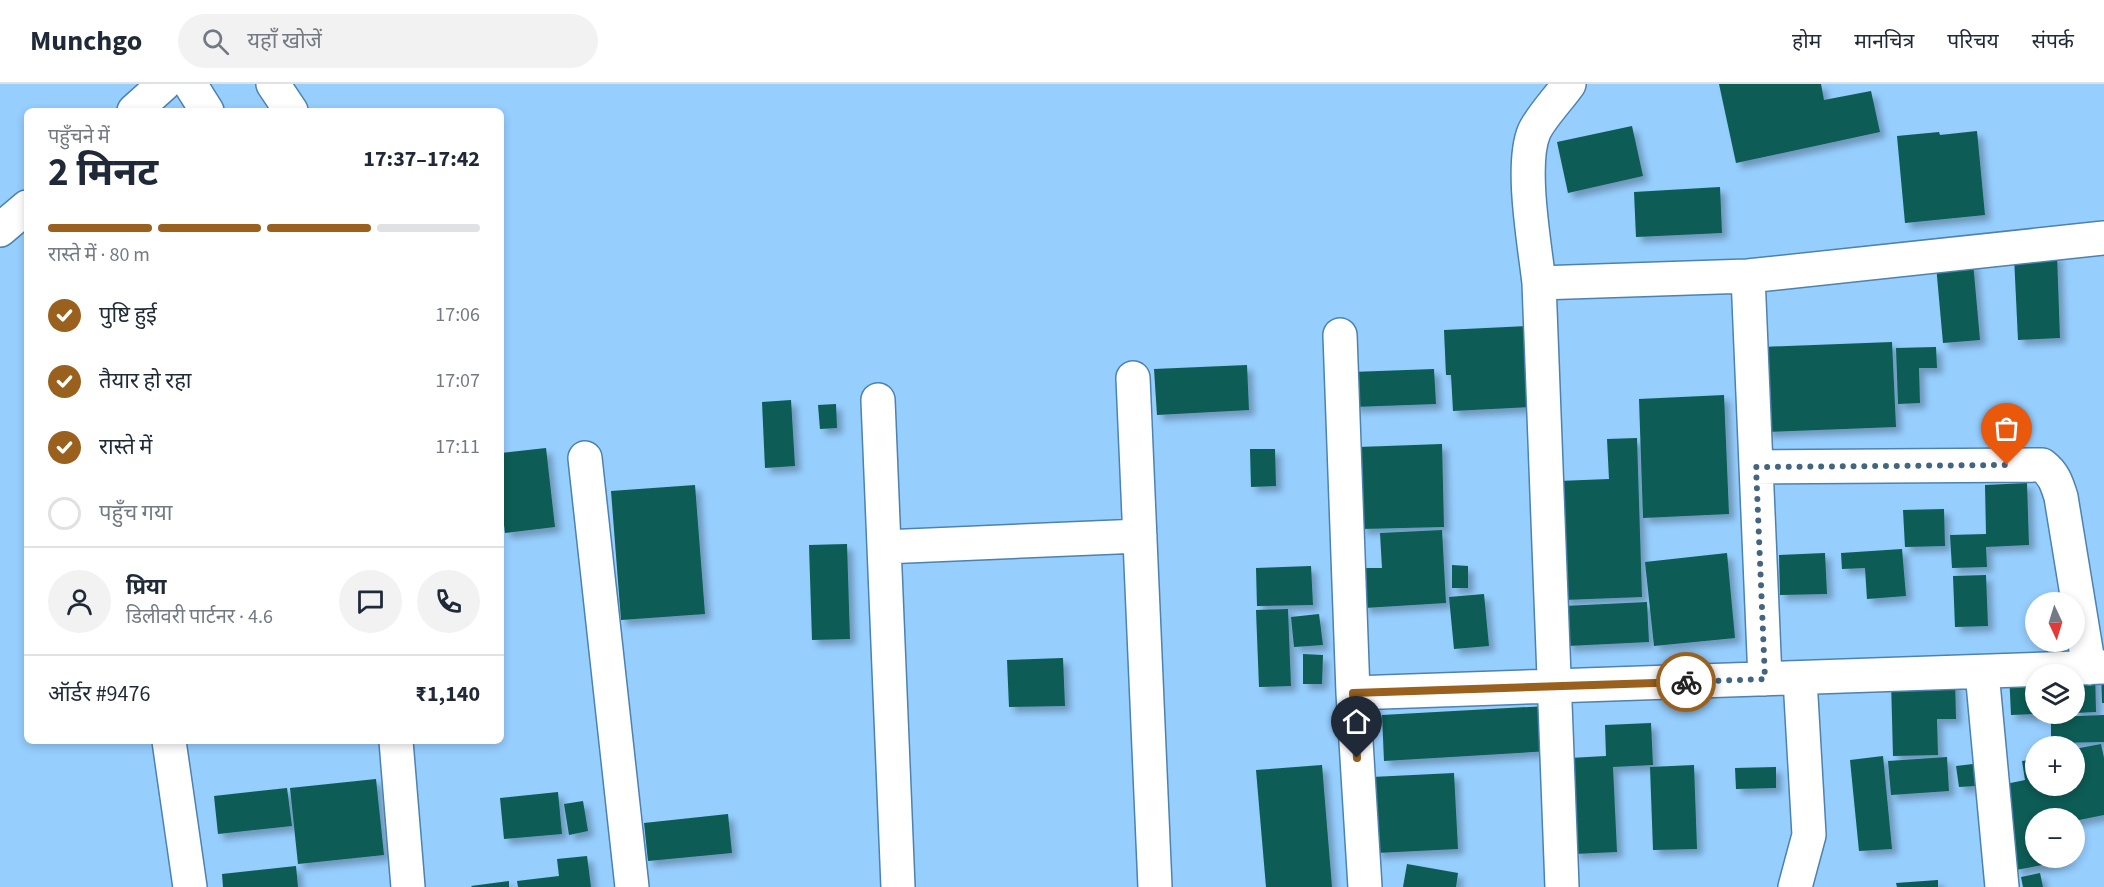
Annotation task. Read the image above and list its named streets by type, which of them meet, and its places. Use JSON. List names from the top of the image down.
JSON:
{
  "north": "bottom",
  "page": {
    "header": "Munchgo",
    "search": "यहाँ खोजें",
    "nav": [
      "होम",
      "मानचित्र",
      "परिचय",
      "संपर्क"
    ],
    "heading": ["2 मिनट", "पहुँचने में", "17:37–17:42"],
    "panel": [
      "प्रिया",
      "डिलीवरी पार्टनर · 4.6",
      "ऑर्डर #9476",
      "₹1,140"
    ],
    "bar": "रास्ते में · 80 m",
    "list": [
      ["पुष्टि हुई", "17:06"],
      ["तैयार हो रहा", "17:07"],
      ["रास्ते में", "17:11"],
      "पहुँच गया"
    ],
    "map_buttons": ["+", "−"]
  }
}
